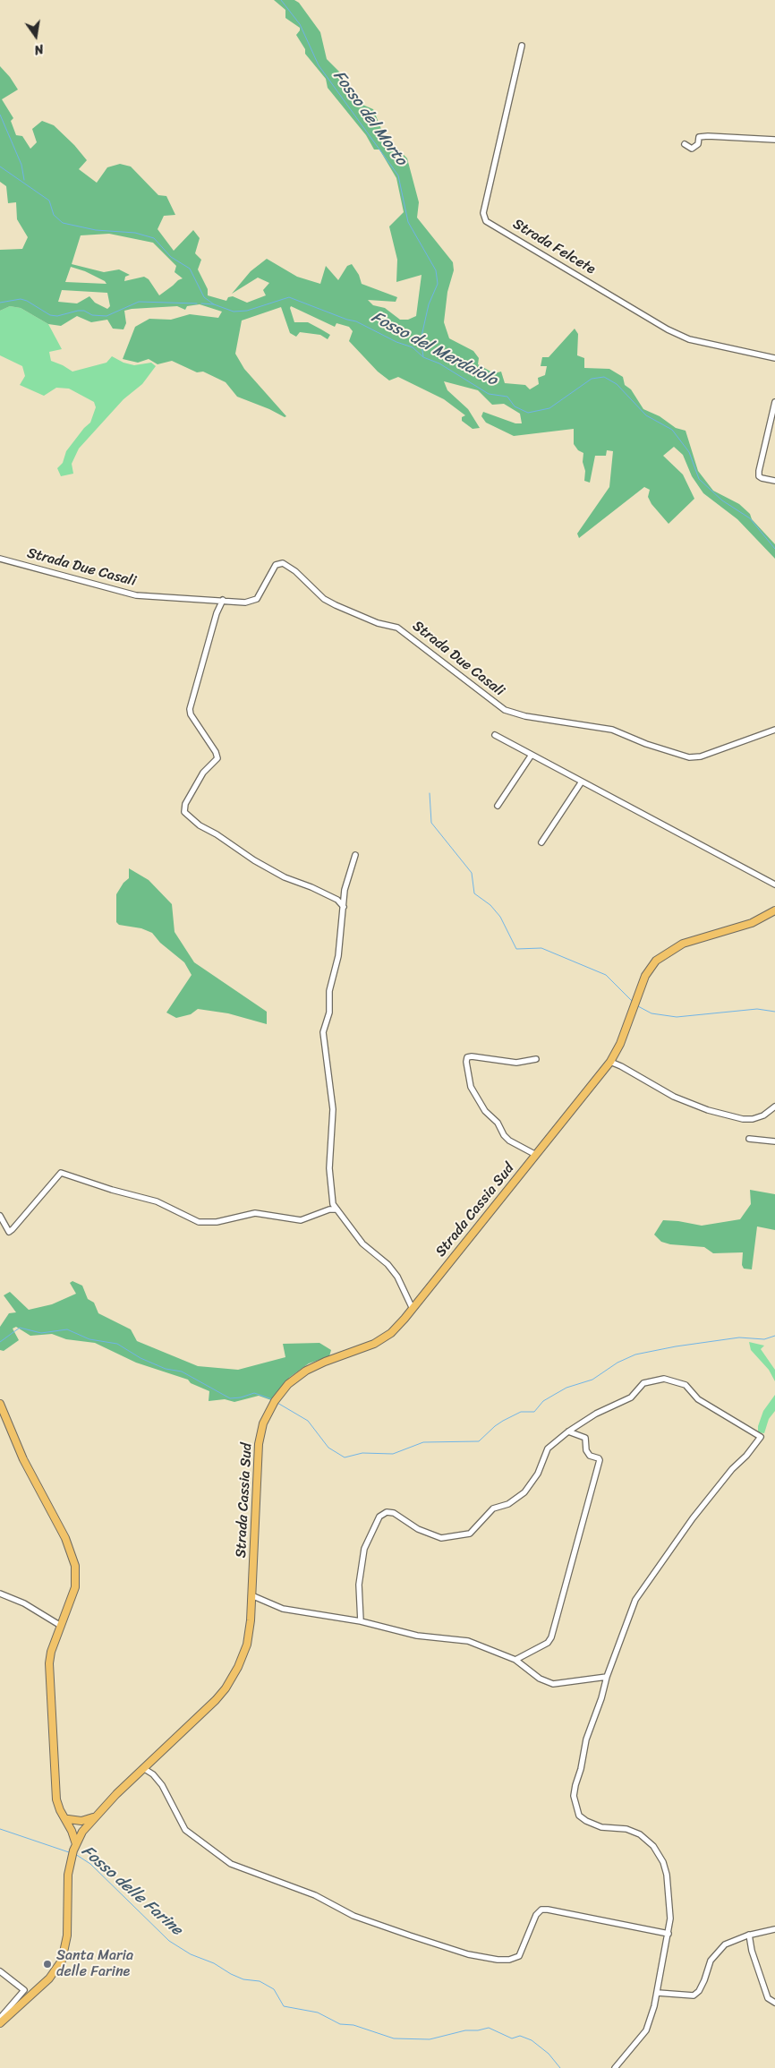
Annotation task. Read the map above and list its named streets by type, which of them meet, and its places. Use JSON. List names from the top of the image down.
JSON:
{
  "streets": {
    "main road": ["Strada Cassia Sud"],
    "street": ["Strada Felcete", "Strada Due Casali"]
  },
  "water": ["Fosso del Morto", "Fosso del Merdaiolo", "Fosso delle Farine"],
  "places": ["Santa Maria delle Farine"],
  "north": "bottom"
}
